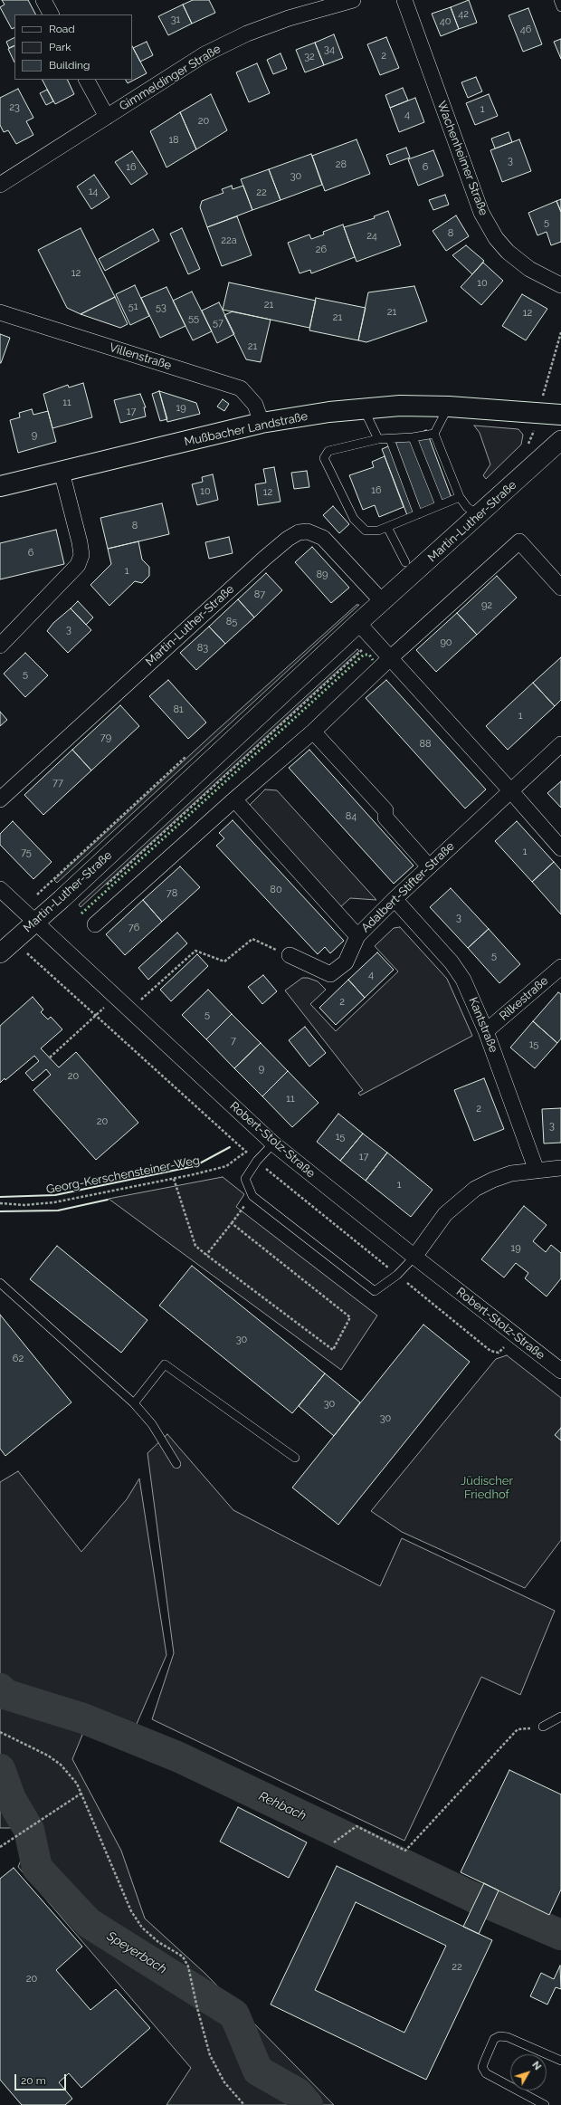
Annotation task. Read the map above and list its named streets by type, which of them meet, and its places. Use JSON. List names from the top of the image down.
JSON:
{
  "streets": {
    "main road": ["Mußbacher Landstraße"],
    "street": [
      "Gimmeldinger Straße",
      "Wachenheimer Straße",
      "Villenstraße",
      "Martin-Luther-Straße",
      "Adalbert-Stifter-Straße",
      "Rilkestraße",
      "Kantstraße",
      "Robert-Stolz-Straße"
    ],
    "path": ["Georg-Kerschensteiner-Weg"]
  },
  "crossings": [
    ["Villenstraße", "Mußbacher Landstraße"],
    ["Martin-Luther-Straße", "Robert-Stolz-Straße"],
    ["Adalbert-Stifter-Straße", "Kantstraße"],
    ["Rilkestraße", "Kantstraße"]
  ],
  "water": ["Rehbach", "Speyerbach"],
  "parks": ["Jüdischer Friedhof"],
  "house_numbers": [
    "42",
    "31",
    "40",
    "46",
    "34",
    "2",
    "32",
    "23",
    "1",
    "4",
    "20",
    "18",
    "3",
    "28",
    "16",
    "6",
    "30",
    "14",
    "22",
    "5",
    "8",
    "24",
    "22a",
    "26",
    "12",
    "10",
    "21",
    "51",
    "53",
    "21",
    "12",
    "21",
    "55",
    "57",
    "21",
    "11",
    "19",
    "17",
    "9",
    "16",
    "10",
    "12",
    "8",
    "6",
    "1",
    "89",
    "87",
    "92",
    "85",
    "3",
    "90",
    "83",
    "5",
    "81",
    "1",
    "79",
    "88",
    "77",
    "84",
    "1",
    "75",
    "80",
    "78",
    "3",
    "76",
    "5",
    "4",
    "2",
    "5",
    "7",
    "15",
    "9",
    "20",
    "11",
    "2",
    "20",
    "3",
    "15",
    "17",
    "1",
    "19",
    "30",
    "62",
    "30",
    "30",
    "22",
    "20"
  ],
  "legend": ["Road", "Park", "Building"],
  "scale_bar": "20 m",
  "north": "top right"
}
